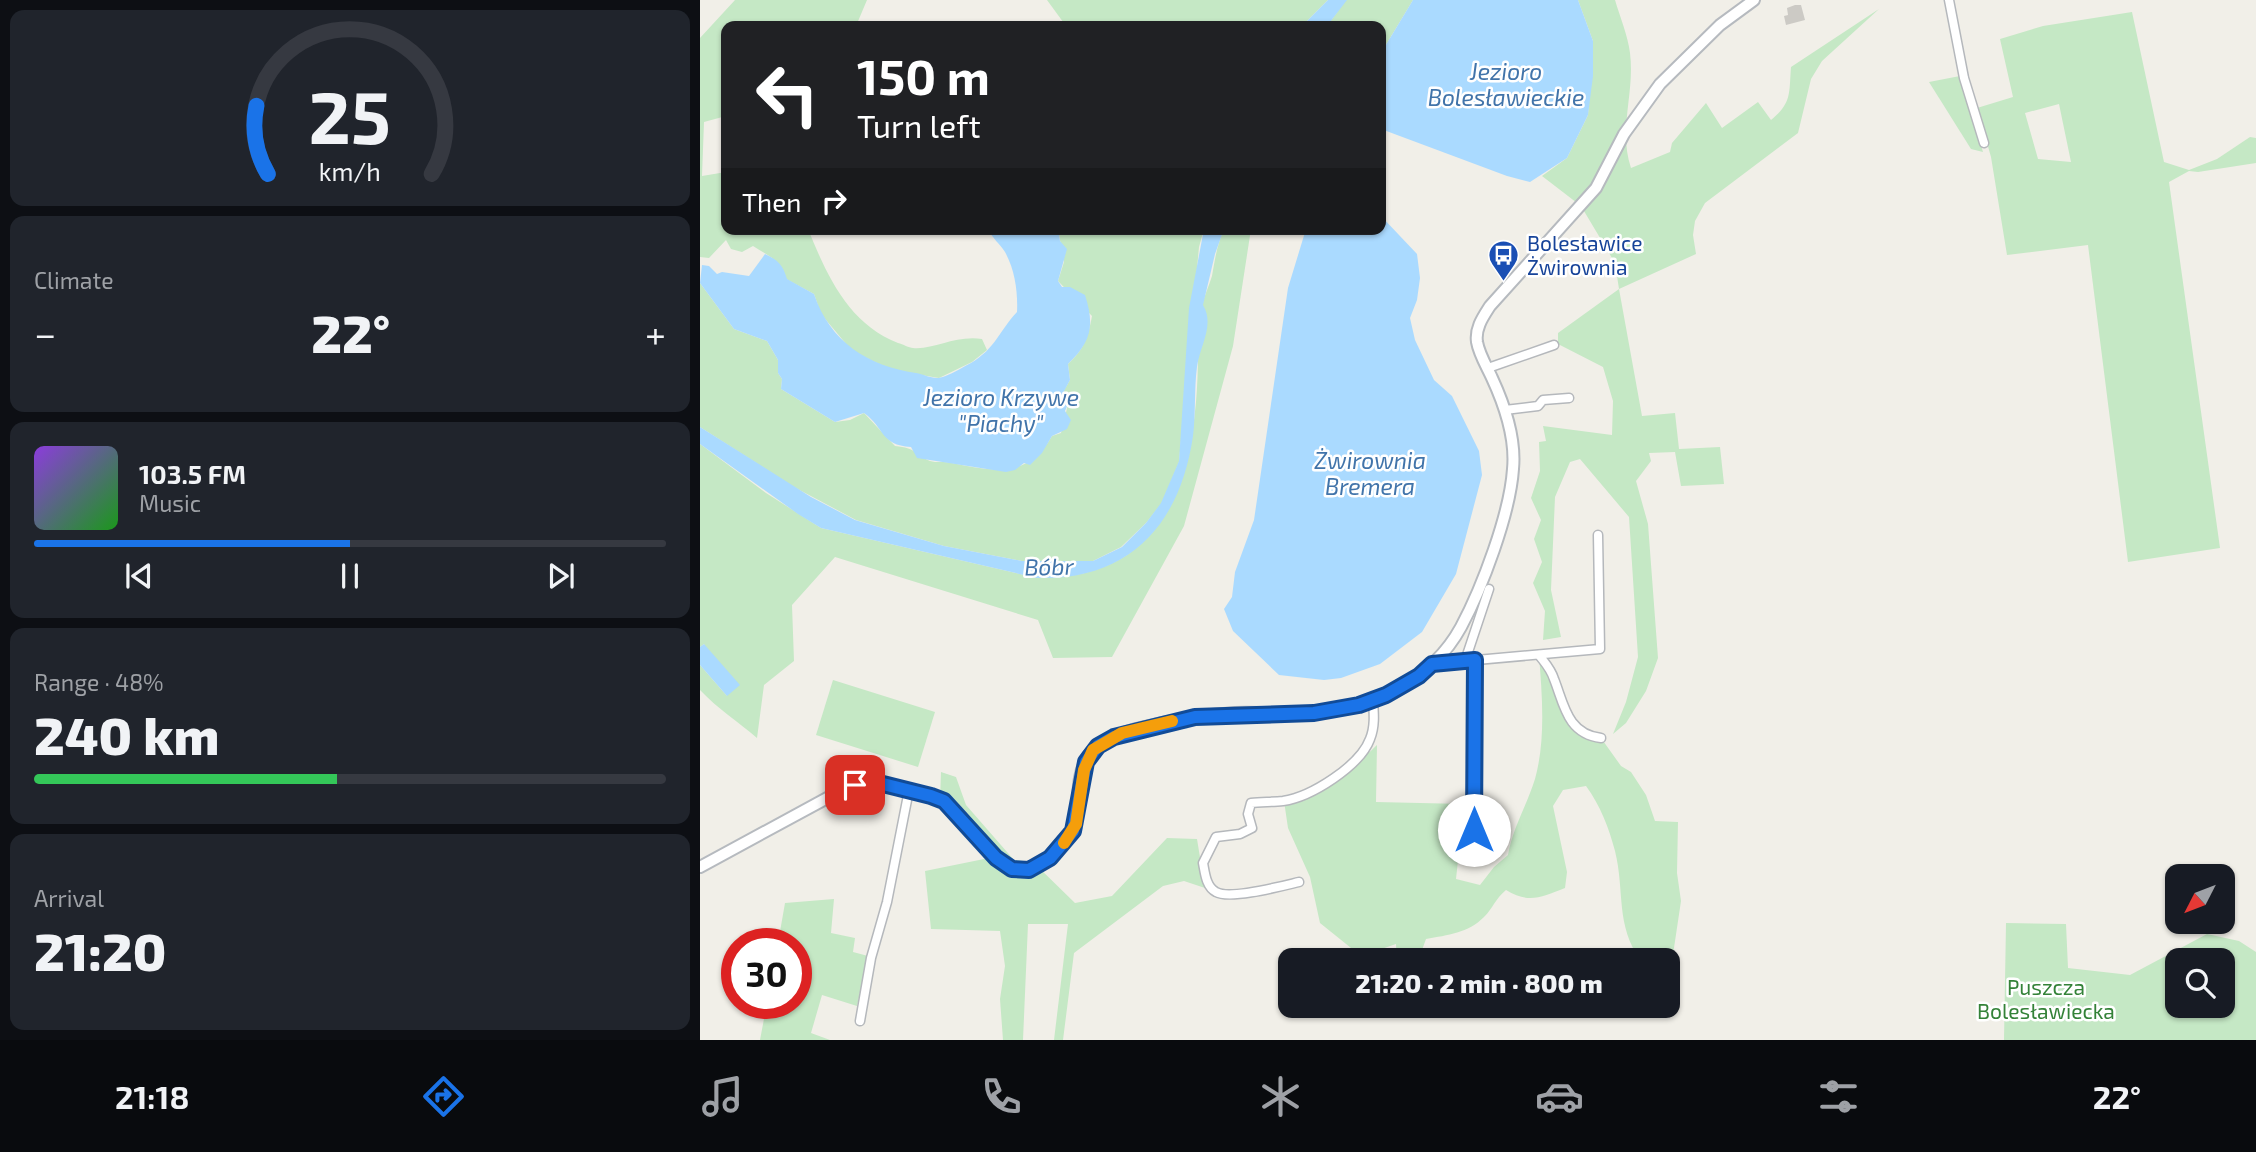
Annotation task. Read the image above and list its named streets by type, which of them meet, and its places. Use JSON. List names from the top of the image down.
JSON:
{
  "water": [
    "Jezioro Bolesławieckie",
    "Jezioro Krzywe \"Piachy\"",
    "Żwirownia Bremera",
    "Bóbr"
  ],
  "parks": ["Puszcza Bolesławiecka"],
  "places": {
    "bus stop": ["Bolesławice Żwirownia"]
  },
  "north": "bottom left",
  "page": {
    "turn": ["150 m", "Turn left"],
    "then": "Then",
    "tile": [
      "Climate",
      ["Range · 48%", "240 km"],
      ["Arrival", "21:20"]
    ],
    "heat": ["−", "22°", "+"],
    "song": ["103.5 FM", "Music"],
    "limit": "30",
    "trip": "21:20 · 2 min · 800 m",
    "tabs": ["21:18", "22°"],
    "gauge": ["25", "km/h"]
  }
}
